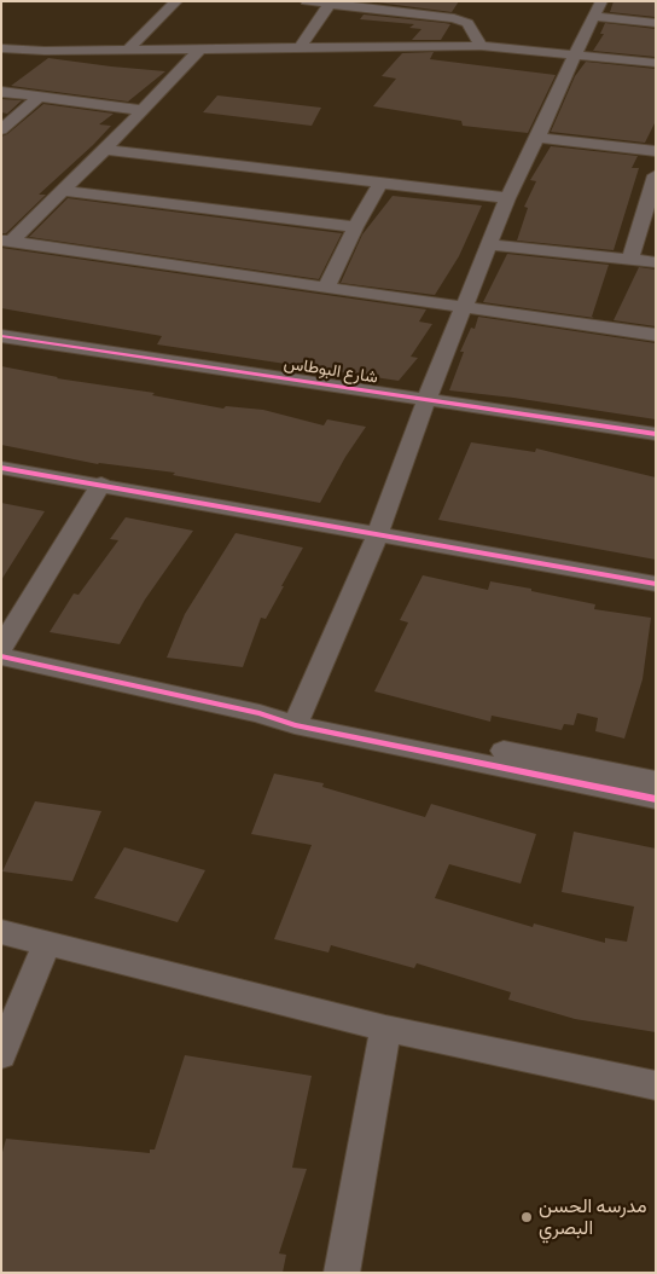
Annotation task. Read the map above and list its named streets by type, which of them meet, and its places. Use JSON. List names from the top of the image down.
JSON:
{
  "streets": {
    "street": ["شارع البوطاس"]
  },
  "places": ["مدرسه الحسن البصري"]
}
